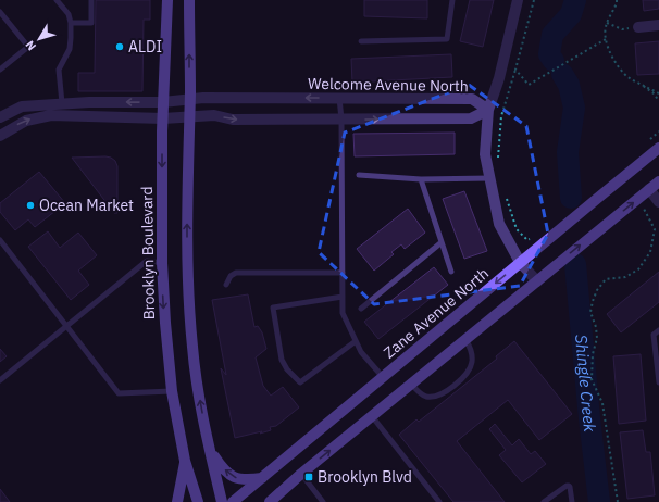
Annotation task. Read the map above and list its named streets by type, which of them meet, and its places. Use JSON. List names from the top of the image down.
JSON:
{
  "streets": {
    "main road": ["Brooklyn Boulevard", "Zane Avenue North"],
    "street": ["Welcome Avenue North"]
  },
  "crossings": [
    ["Welcome Avenue North", "Brooklyn Boulevard"]
  ],
  "water": ["Shingle Creek"],
  "places": {
    "other": ["ALDI", "Ocean Market"],
    "transit": ["Brooklyn Blvd"]
  },
  "north": "bottom left"
}
